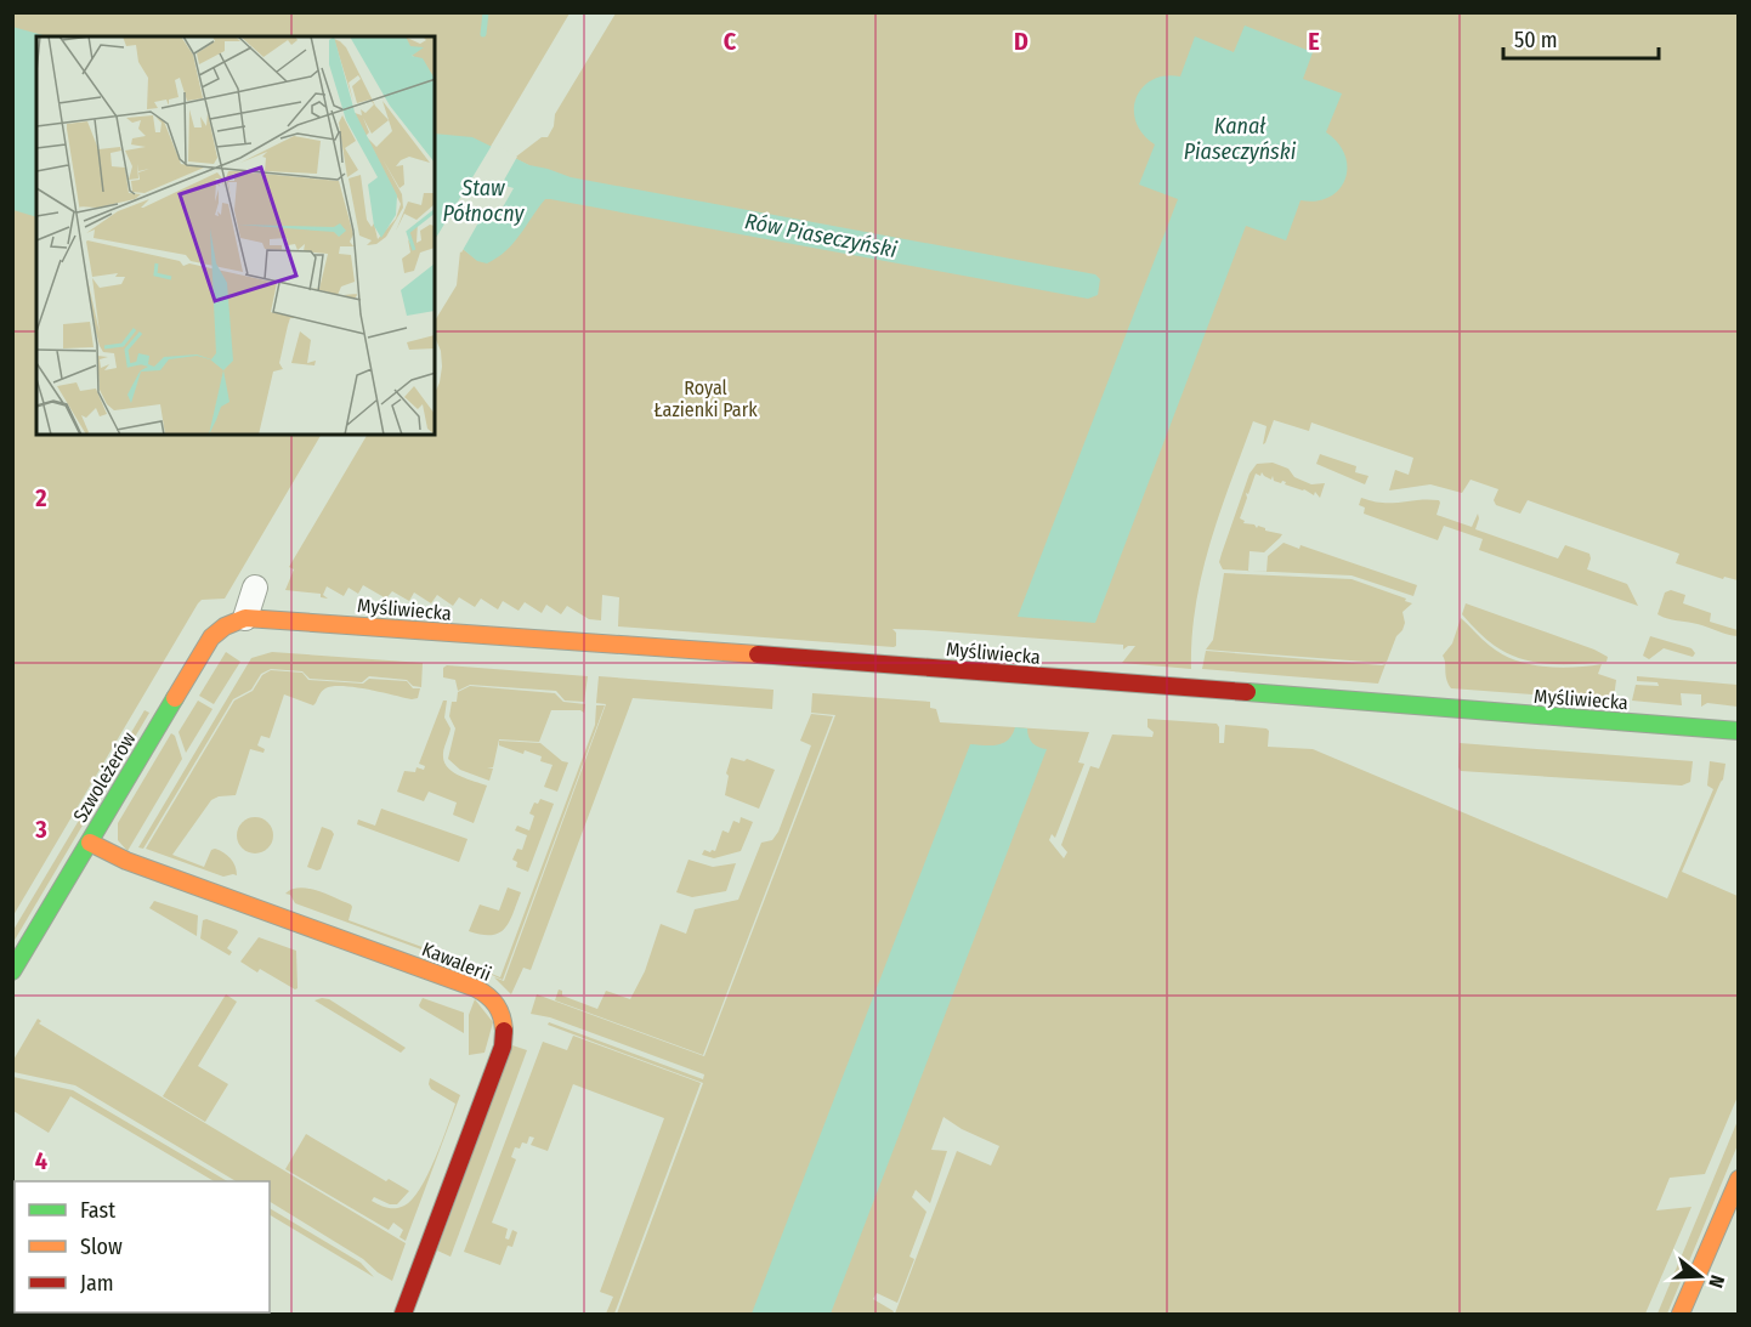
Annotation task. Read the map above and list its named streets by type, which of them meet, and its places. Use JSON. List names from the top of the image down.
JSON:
{
  "streets": {
    "street": ["Myśliwiecka", "Szwoleżerów", "Kawalerii"]
  },
  "crossings": [
    ["Myśliwiecka", "Szwoleżerów"],
    ["Szwoleżerów", "Kawalerii"]
  ],
  "water": ["Kanał Piaseczyński", "Staw Północny", "Rów Piaseczyński"],
  "parks": ["Royal Łazienki Park"],
  "legend": ["Fast", "Slow", "Jam"],
  "scale_bar": "50 m",
  "north": "right",
  "grid": {
    "columns": ["C", "D", "E"],
    "rows": ["2", "3", "4"]
  }
}
